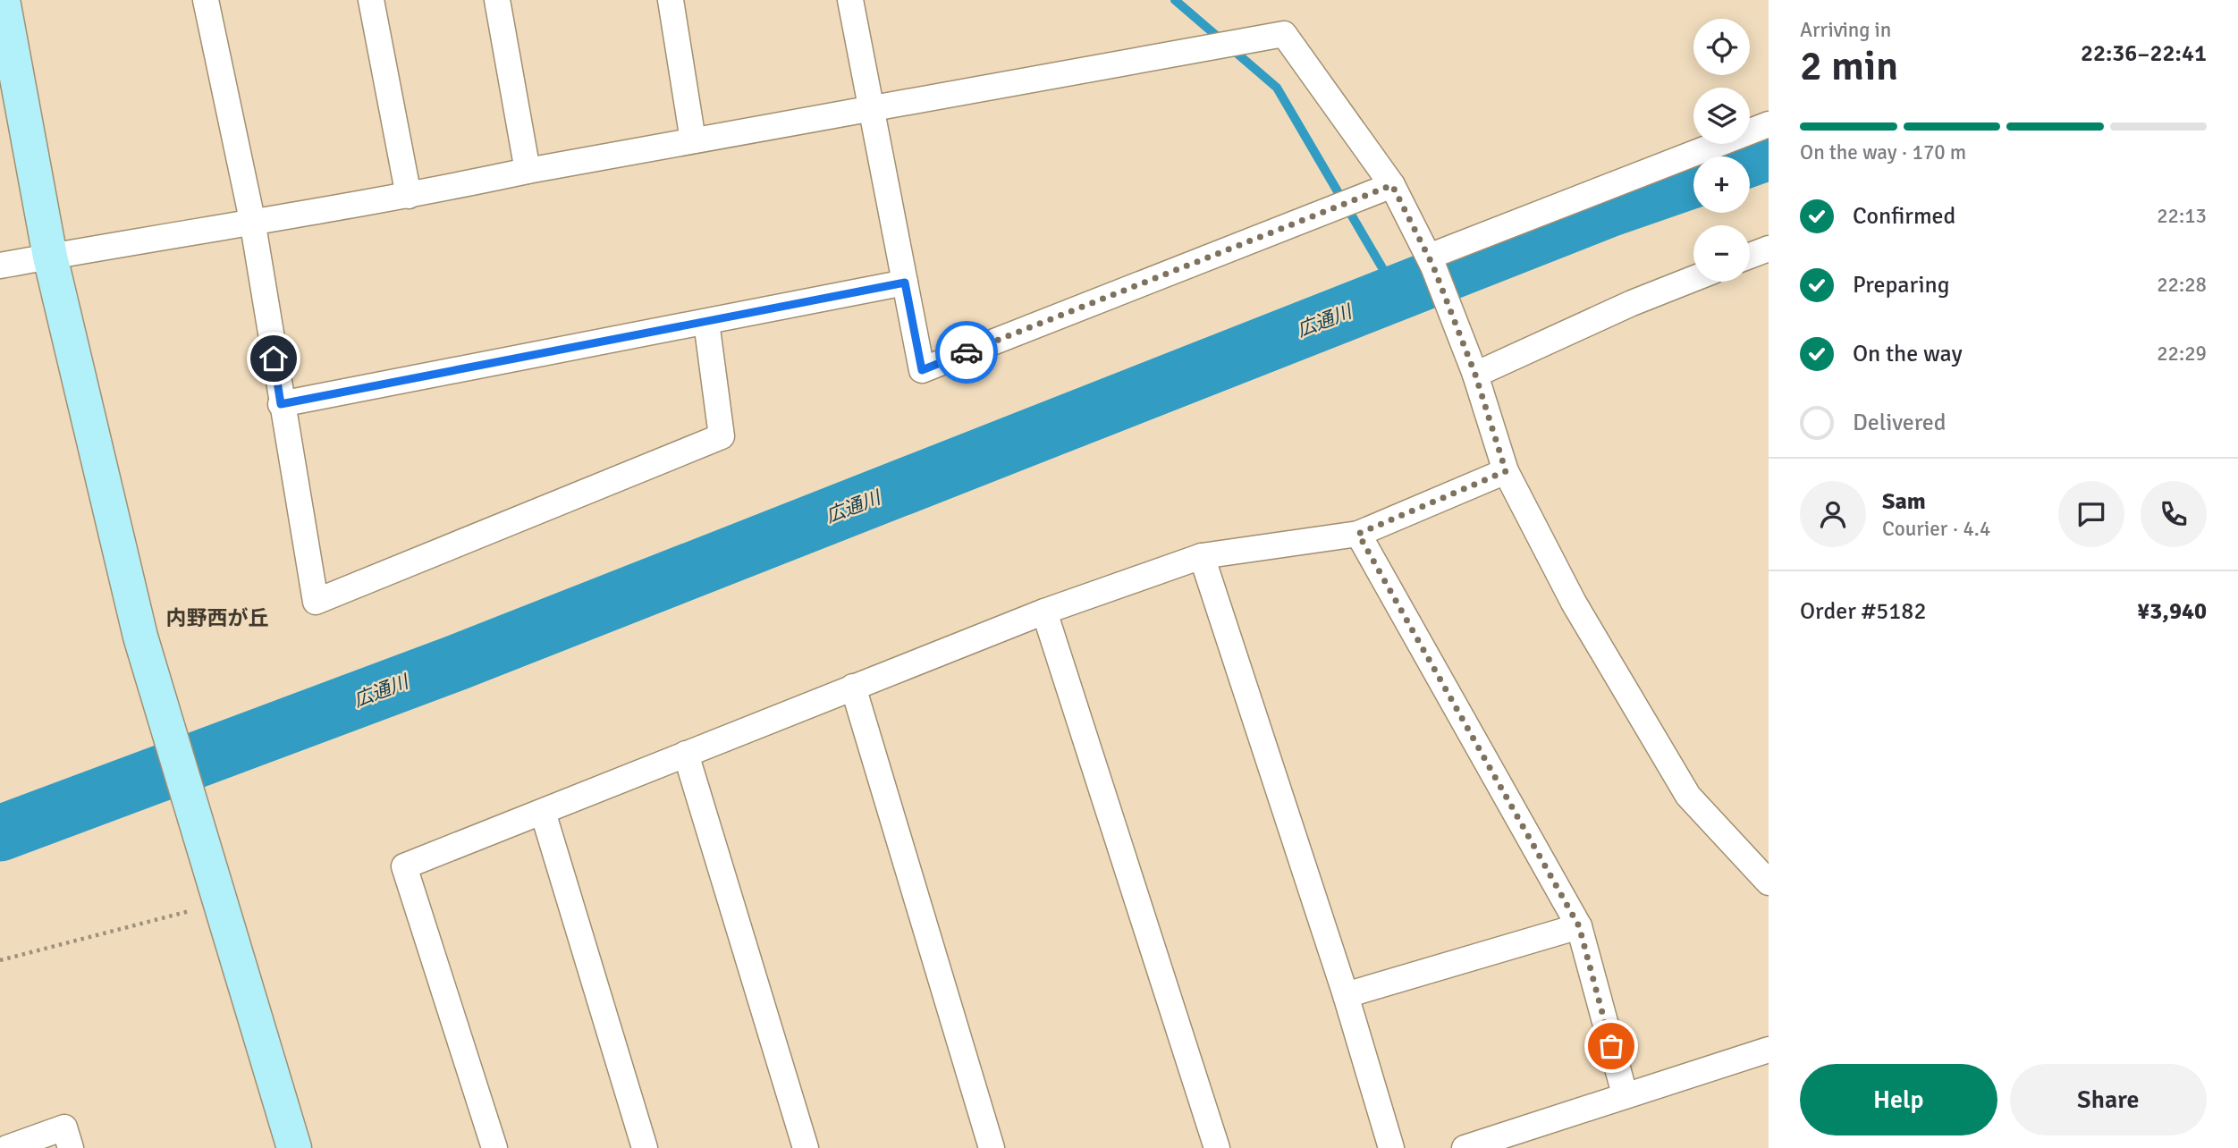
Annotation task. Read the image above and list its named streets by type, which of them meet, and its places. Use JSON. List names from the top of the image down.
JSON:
{
  "districts": ["内野西が丘"],
  "water": ["広通川"],
  "page": {
    "heading": ["2 min", "Arriving in", "22:36–22:41"],
    "panel": [
      "Sam",
      "Courier · 4.4",
      "Order #5182",
      "¥3,940"
    ],
    "map_buttons": ["+", "−"],
    "bar": "On the way · 170 m",
    "list": [
      ["Confirmed", "22:13"],
      ["Preparing", "22:28"],
      ["On the way", "22:29"],
      "Delivered"
    ],
    "buttons": ["Help", "Share"]
  }
}
